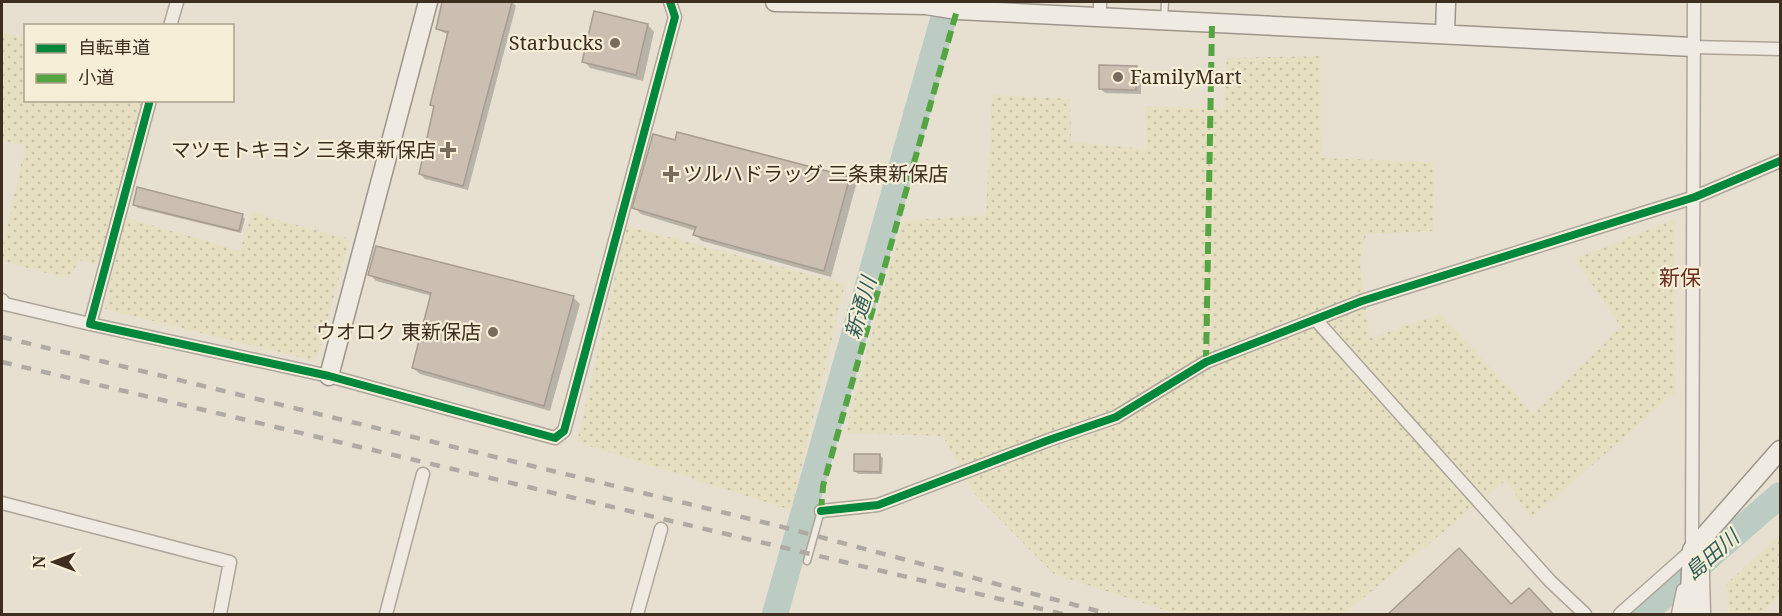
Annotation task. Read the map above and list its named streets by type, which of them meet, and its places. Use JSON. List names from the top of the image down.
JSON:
{
  "districts": ["新保"],
  "water": ["新通川", "島田川"],
  "places": {
    "other": ["Starbucks", "FamilyMart", "ウオロク 東新保店"],
    "health": ["マツモトキヨシ 三条東新保店", "ツルハドラッグ 三条東新保店"]
  },
  "legend": ["自転車道", "小道"],
  "north": "left"
}
